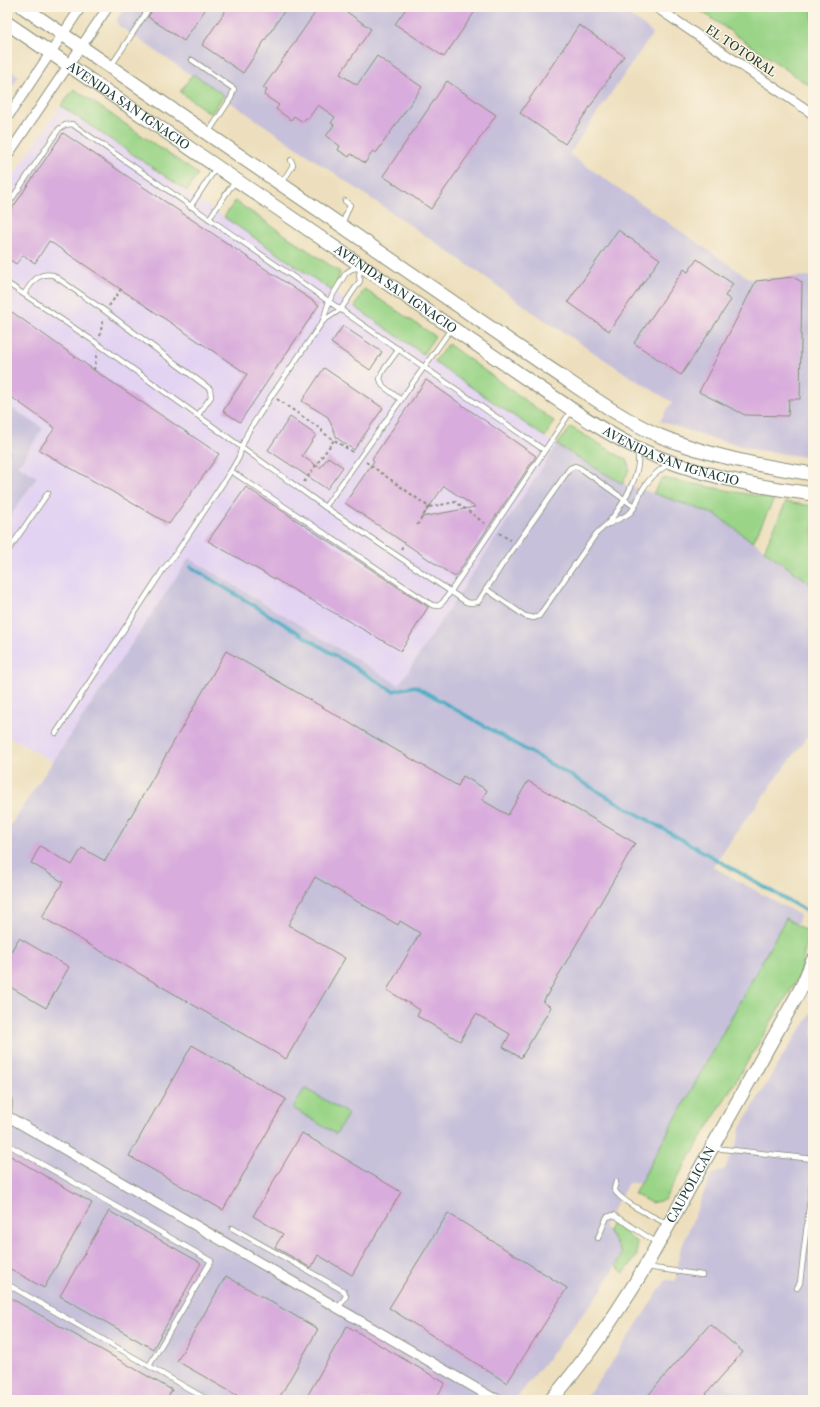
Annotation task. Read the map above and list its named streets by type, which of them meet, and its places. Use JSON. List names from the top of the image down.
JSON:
{
  "streets": {
    "main road": ["AVENIDA SAN IGNACIO", "CAUPOLICÁN"],
    "street": ["EL TOTORAL"]
  }
}
